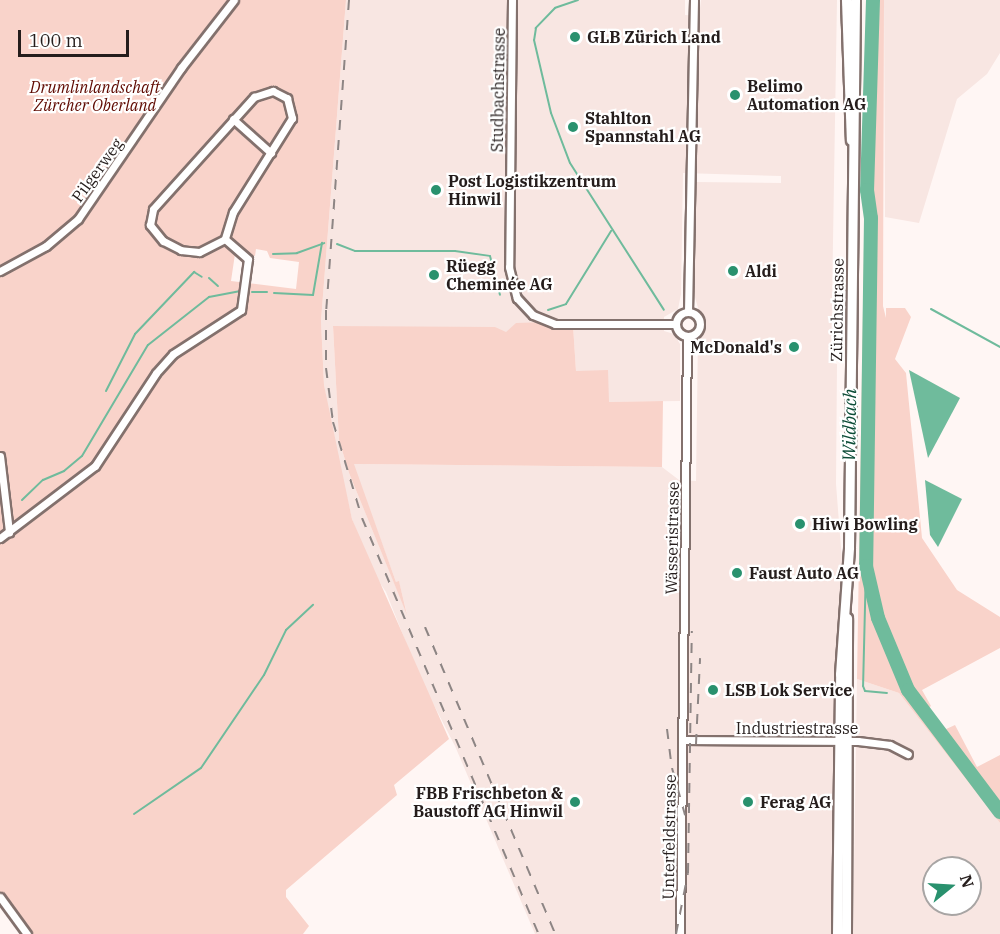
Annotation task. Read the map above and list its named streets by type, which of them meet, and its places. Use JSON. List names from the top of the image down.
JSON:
{
  "streets": {
    "main road": ["Zürichstrasse"],
    "street": [
      "Studbachstrasse",
      "Pilgerweg",
      "Wässeristrasse",
      "Industriestrasse",
      "Unterfeldstrasse"
    ]
  },
  "crossings": [
    ["Studbachstrasse", "Wässeristrasse"],
    ["Zürichstrasse", "Industriestrasse"],
    ["Wässeristrasse", "Industriestrasse"],
    ["Wässeristrasse", "Unterfeldstrasse"],
    ["Industriestrasse", "Unterfeldstrasse"]
  ],
  "water": ["Wildbach"],
  "parks": ["Drumlinlandschaft Zürcher Oberland"],
  "places": [
    "GLB Zürich Land",
    "Belimo Automation AG",
    "Stahlton Spannstahl AG",
    "Post Logistikzentrum Hinwil",
    "Aldi",
    "Rüegg Cheminée AG",
    "McDonald's",
    "Hiwi Bowling",
    "Faust Auto AG",
    "LSB Lok Service",
    "FBB Frischbeton & Baustoff AG Hinwil",
    "Ferag AG"
  ],
  "scale_bar": "100 m",
  "north": "right"
}
